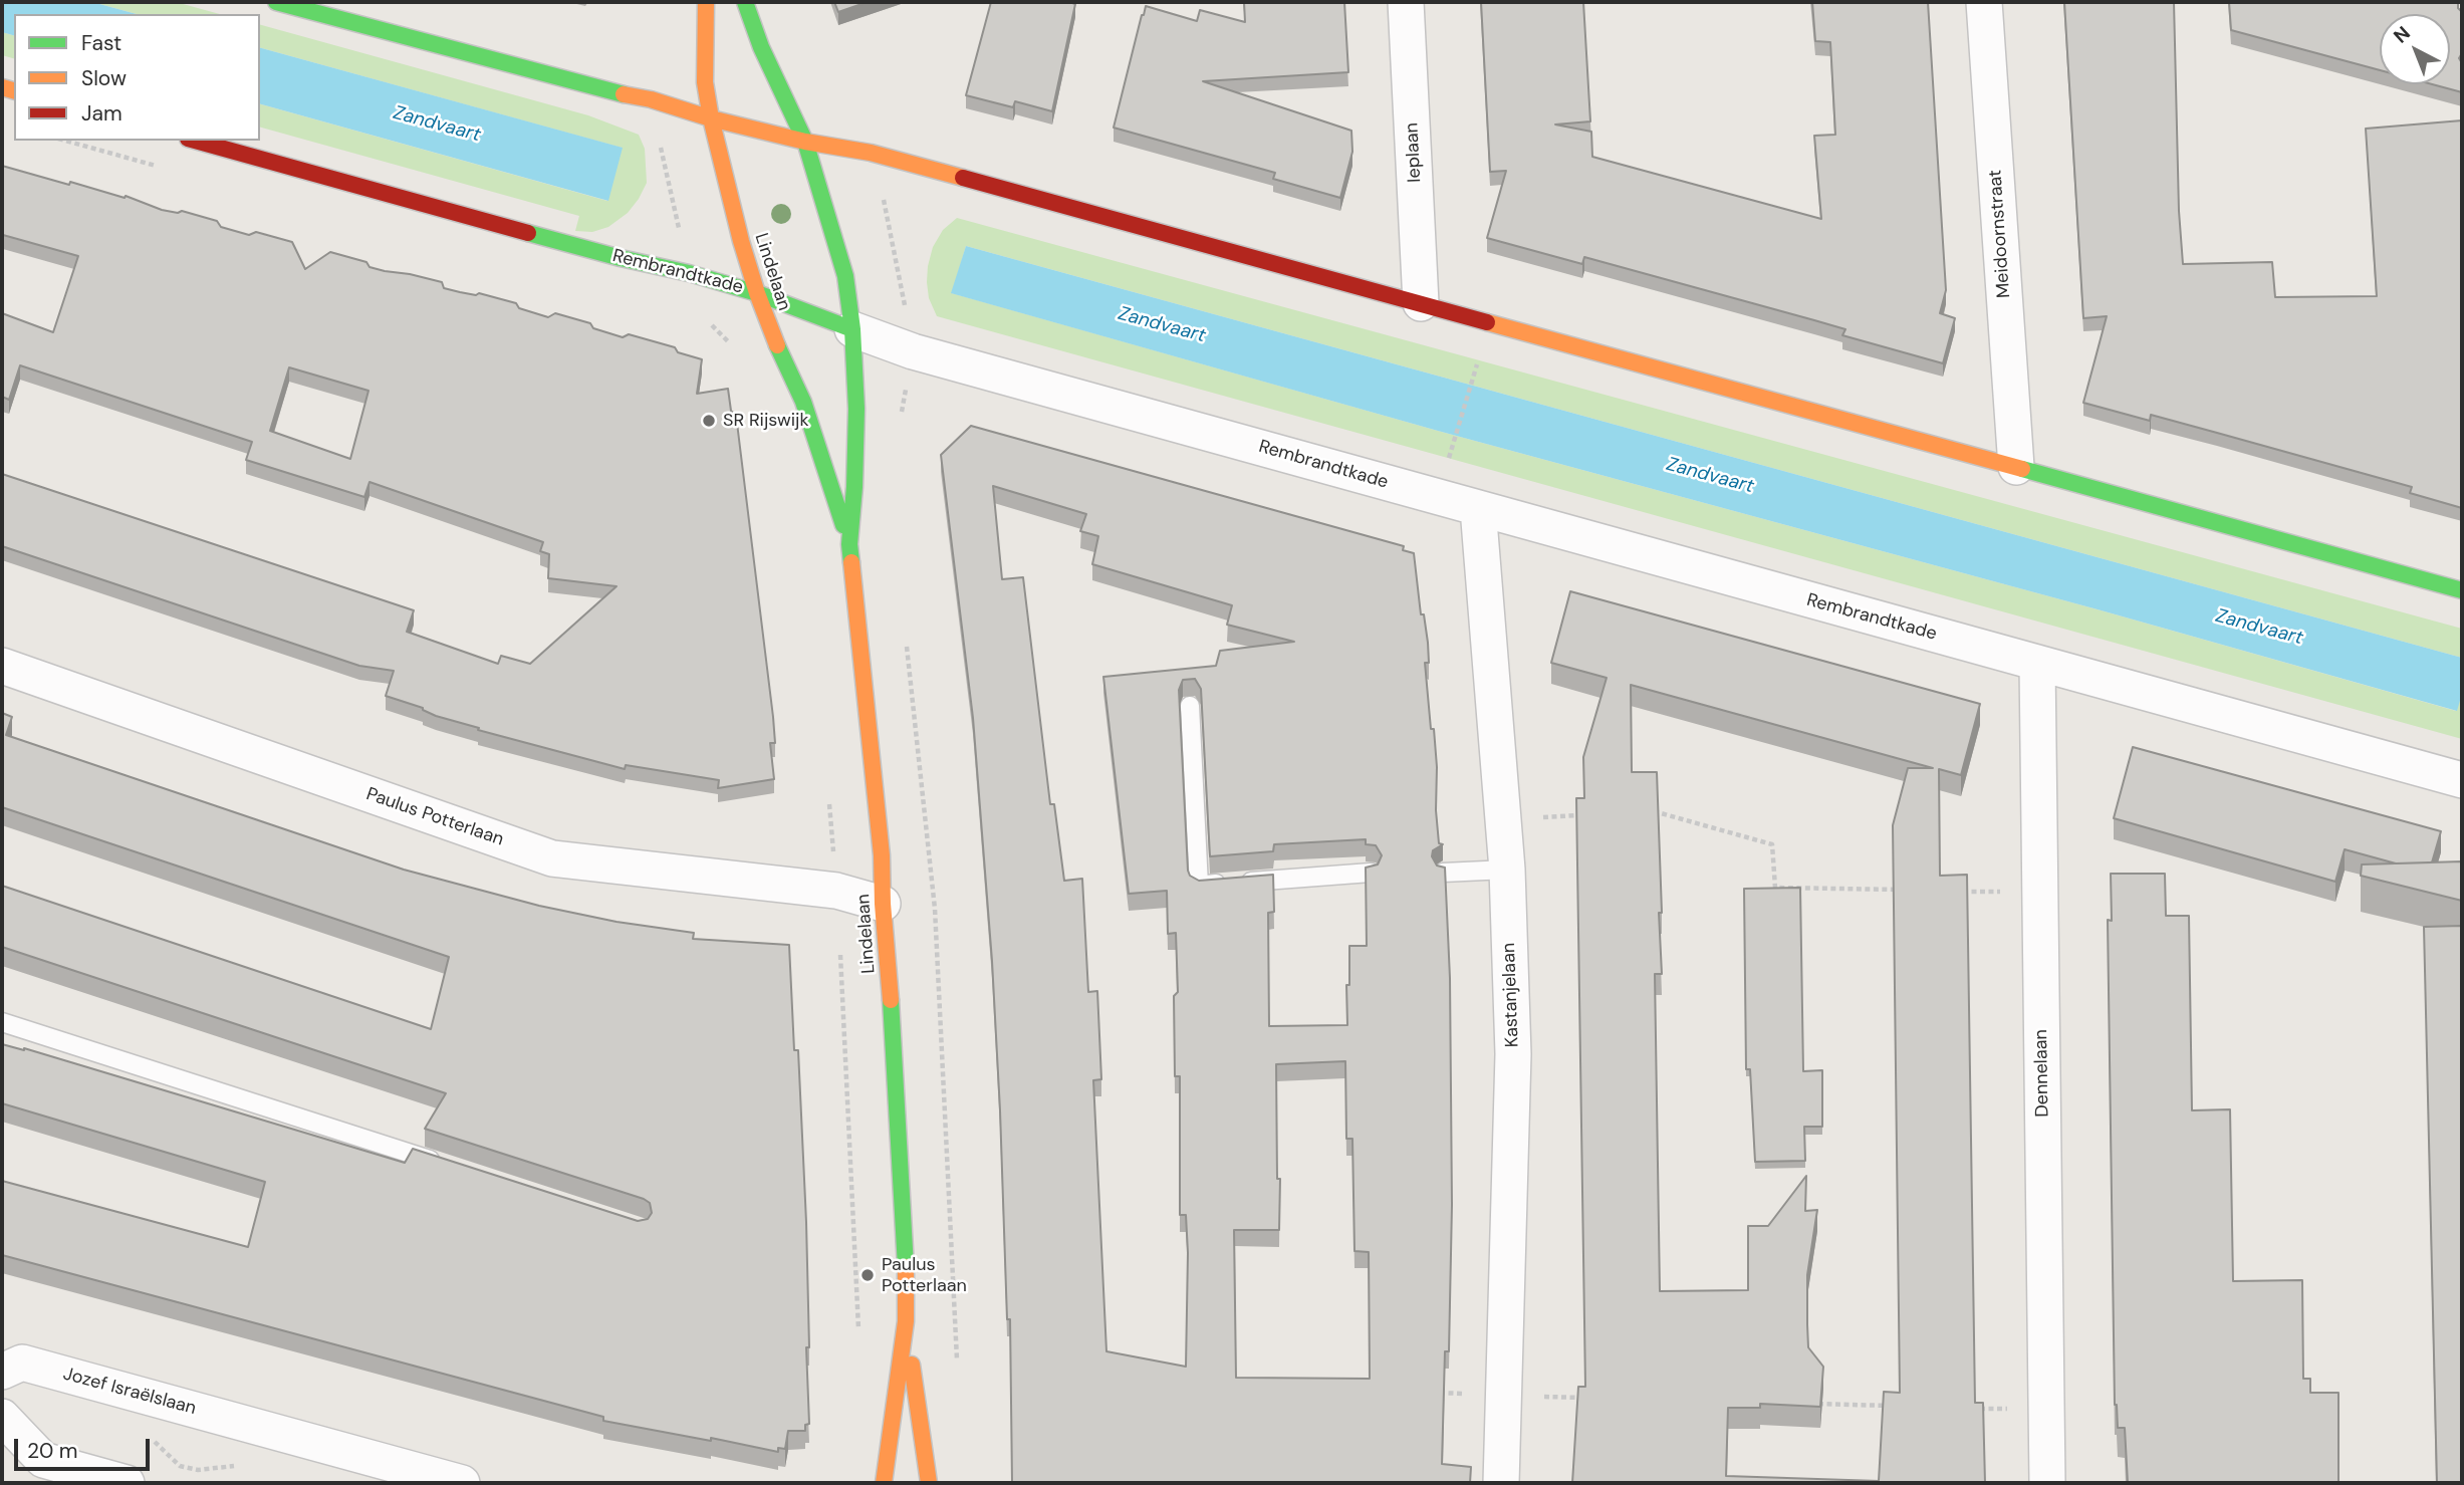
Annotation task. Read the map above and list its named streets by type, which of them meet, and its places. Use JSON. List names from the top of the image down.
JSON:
{
  "streets": {
    "street": [
      "Ieplaan",
      "Meidoornstraat",
      "Rembrandtkade",
      "Lindelaan",
      "Paulus Potterlaan",
      "Kastanjelaan",
      "Dennelaan",
      "Jozef Israëlslaan"
    ]
  },
  "crossings": [
    ["Rembrandtkade", "Lindelaan"],
    ["Rembrandtkade", "Kastanjelaan"],
    ["Rembrandtkade", "Dennelaan"],
    ["Lindelaan", "Paulus Potterlaan"]
  ],
  "water": ["Zandvaart"],
  "places": ["SR Rijswijk", "Paulus Potterlaan"],
  "legend": ["Fast", "Slow", "Jam"],
  "scale_bar": "20 m",
  "north": "top left"
}
